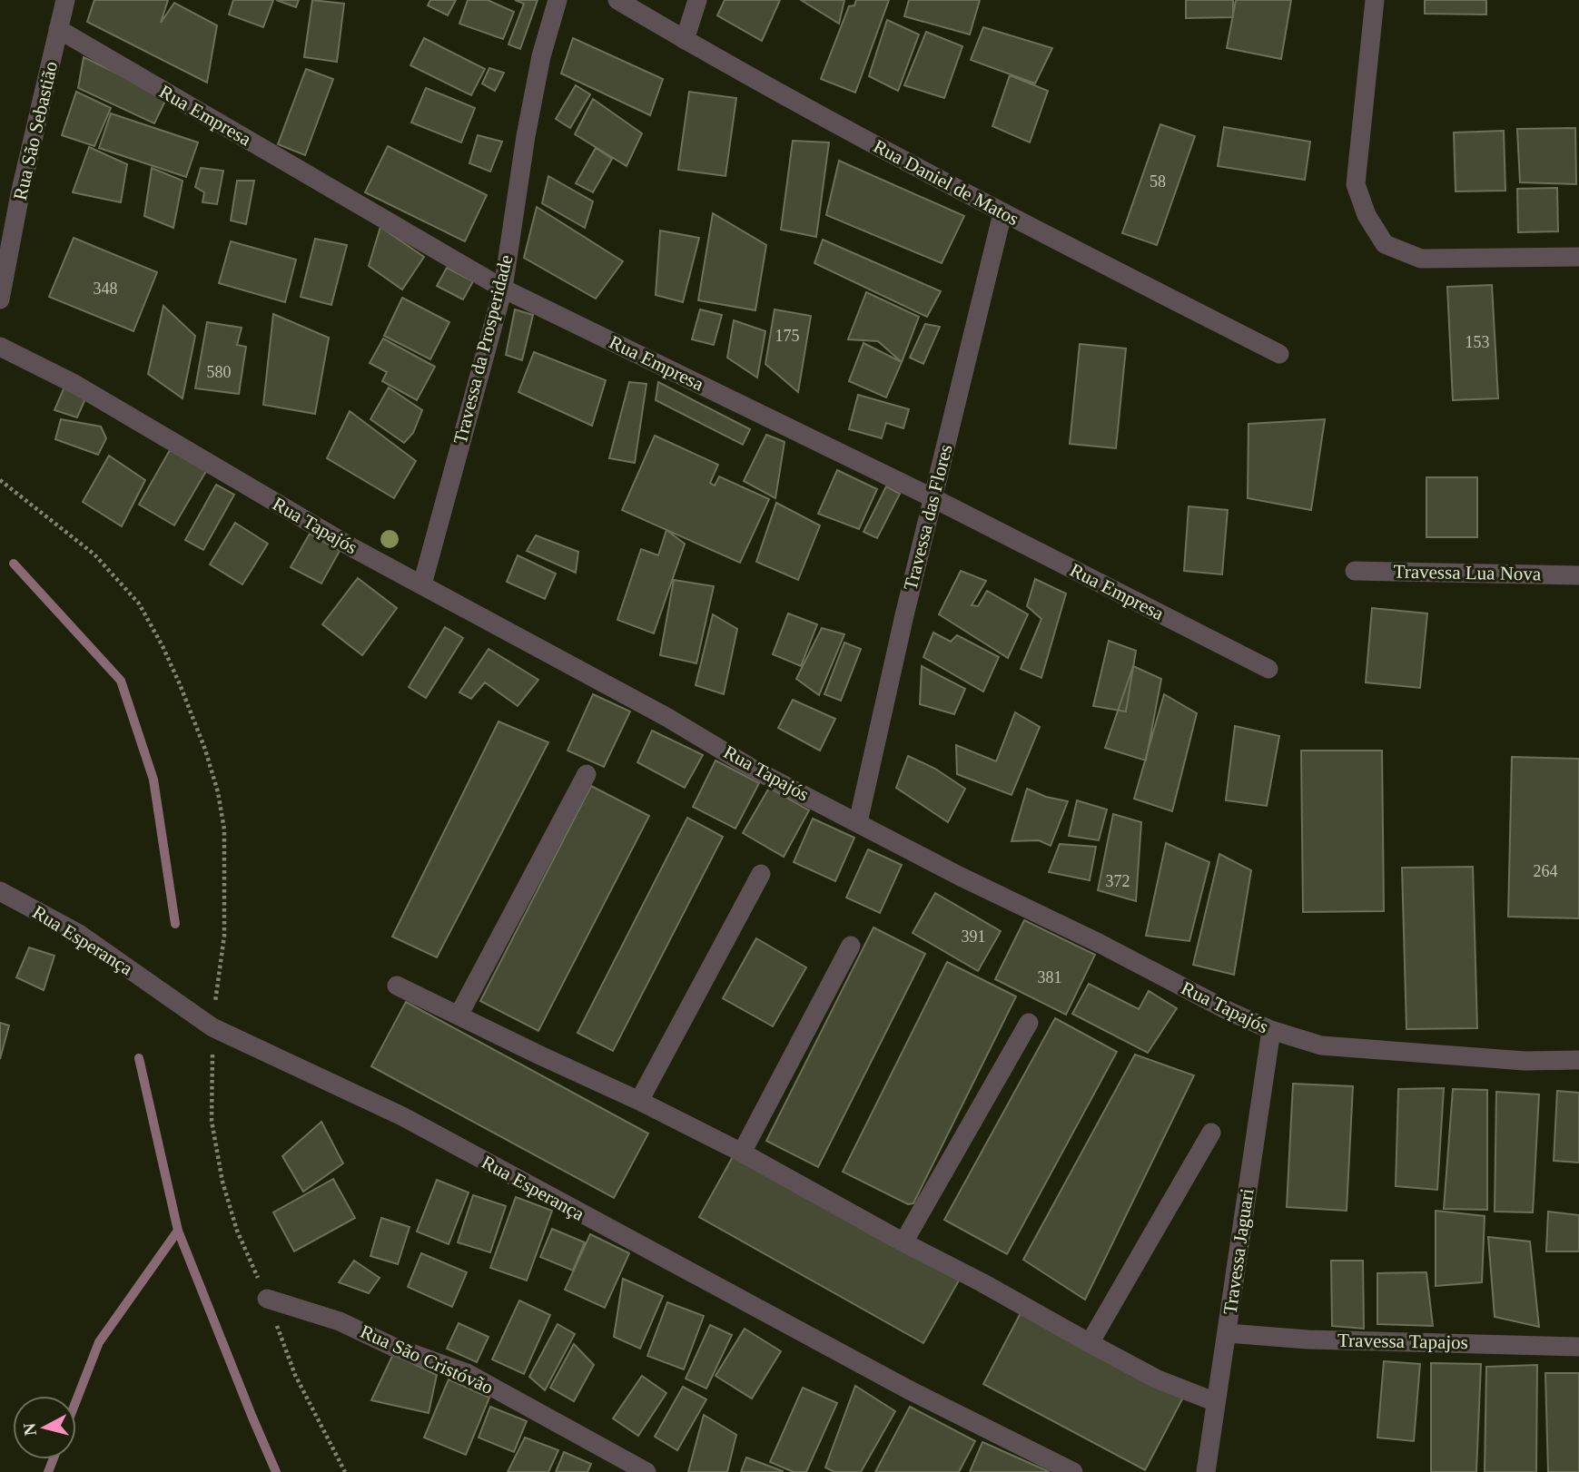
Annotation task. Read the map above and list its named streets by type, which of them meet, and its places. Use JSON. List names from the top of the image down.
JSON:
{
  "streets": {
    "street": [
      "Rua Empresa",
      "Rua São Sebastião",
      "Rua Daniel de Matos",
      "Travessa da Prosperidade",
      "Travessa das Flores",
      "Rua Tapajós",
      "Travessa Lua Nova",
      "Rua Esperança",
      "Travessa Jaguari",
      "Travessa Tapajos",
      "Rua São Cristóvão"
    ]
  },
  "crossings": [
    ["Rua Empresa", "Rua São Sebastião"],
    ["Rua Empresa", "Travessa da Prosperidade"],
    ["Rua Empresa", "Travessa das Flores"],
    ["Rua Daniel de Matos", "Travessa das Flores"],
    ["Travessa da Prosperidade", "Rua Tapajós"],
    ["Travessa das Flores", "Rua Tapajós"],
    ["Rua Tapajós", "Travessa Jaguari"],
    ["Travessa Jaguari", "Travessa Tapajos"]
  ],
  "house_numbers": [
    "58",
    "348",
    "175",
    "153",
    "580",
    "264",
    "372",
    "391",
    "381"
  ],
  "north": "left"
}
